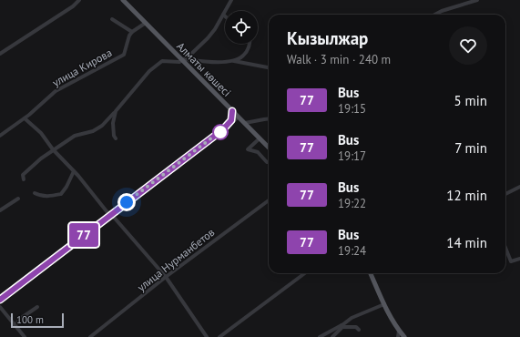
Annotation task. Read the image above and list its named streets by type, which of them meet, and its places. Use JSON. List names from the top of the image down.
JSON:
{
  "streets": {
    "main road": ["Алматы көшесі"],
    "street": ["улица Кирова", "улица Нурманбетов"]
  },
  "lines": ["bus line 77"],
  "scale_bar": "100 m",
  "page": {
    "on_map": "77",
    "heading": ["Кызылжар", "Walk · 3 min · 240 m"],
    "list": [
      {
        "mark": "77",
        "name": "Bus",
        "note": "19:15",
        "value": "5 min"
      },
      {
        "mark": "77",
        "name": "Bus",
        "note": "19:17",
        "value": "7 min"
      },
      {
        "mark": "77",
        "name": "Bus",
        "note": "19:22",
        "value": "12 min"
      },
      {
        "mark": "77",
        "name": "Bus",
        "note": "19:24",
        "value": "14 min"
      }
    ],
    "scale": "100 m"
  }
}
